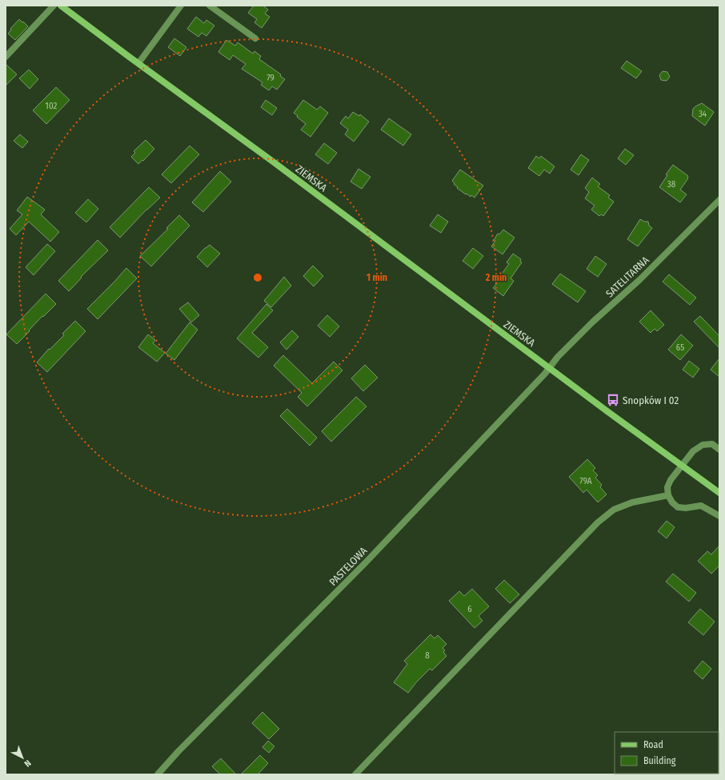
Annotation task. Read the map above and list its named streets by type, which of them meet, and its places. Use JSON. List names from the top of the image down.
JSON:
{
  "streets": {
    "street": ["ZIEMSKA", "SATELITARNA", "PASTELOWA"]
  },
  "crossings": [
    ["ZIEMSKA", "SATELITARNA"],
    ["ZIEMSKA", "PASTELOWA"],
    ["SATELITARNA", "PASTELOWA"]
  ],
  "places": {
    "bus stop": ["Snopków I 02"]
  },
  "house_numbers": [
    "79",
    "102",
    "34",
    "38",
    "65",
    "79A",
    "6",
    "8"
  ],
  "legend": ["Road", "Building"],
  "north": "bottom right",
  "rings": ["1 min", "2 min"]
}
